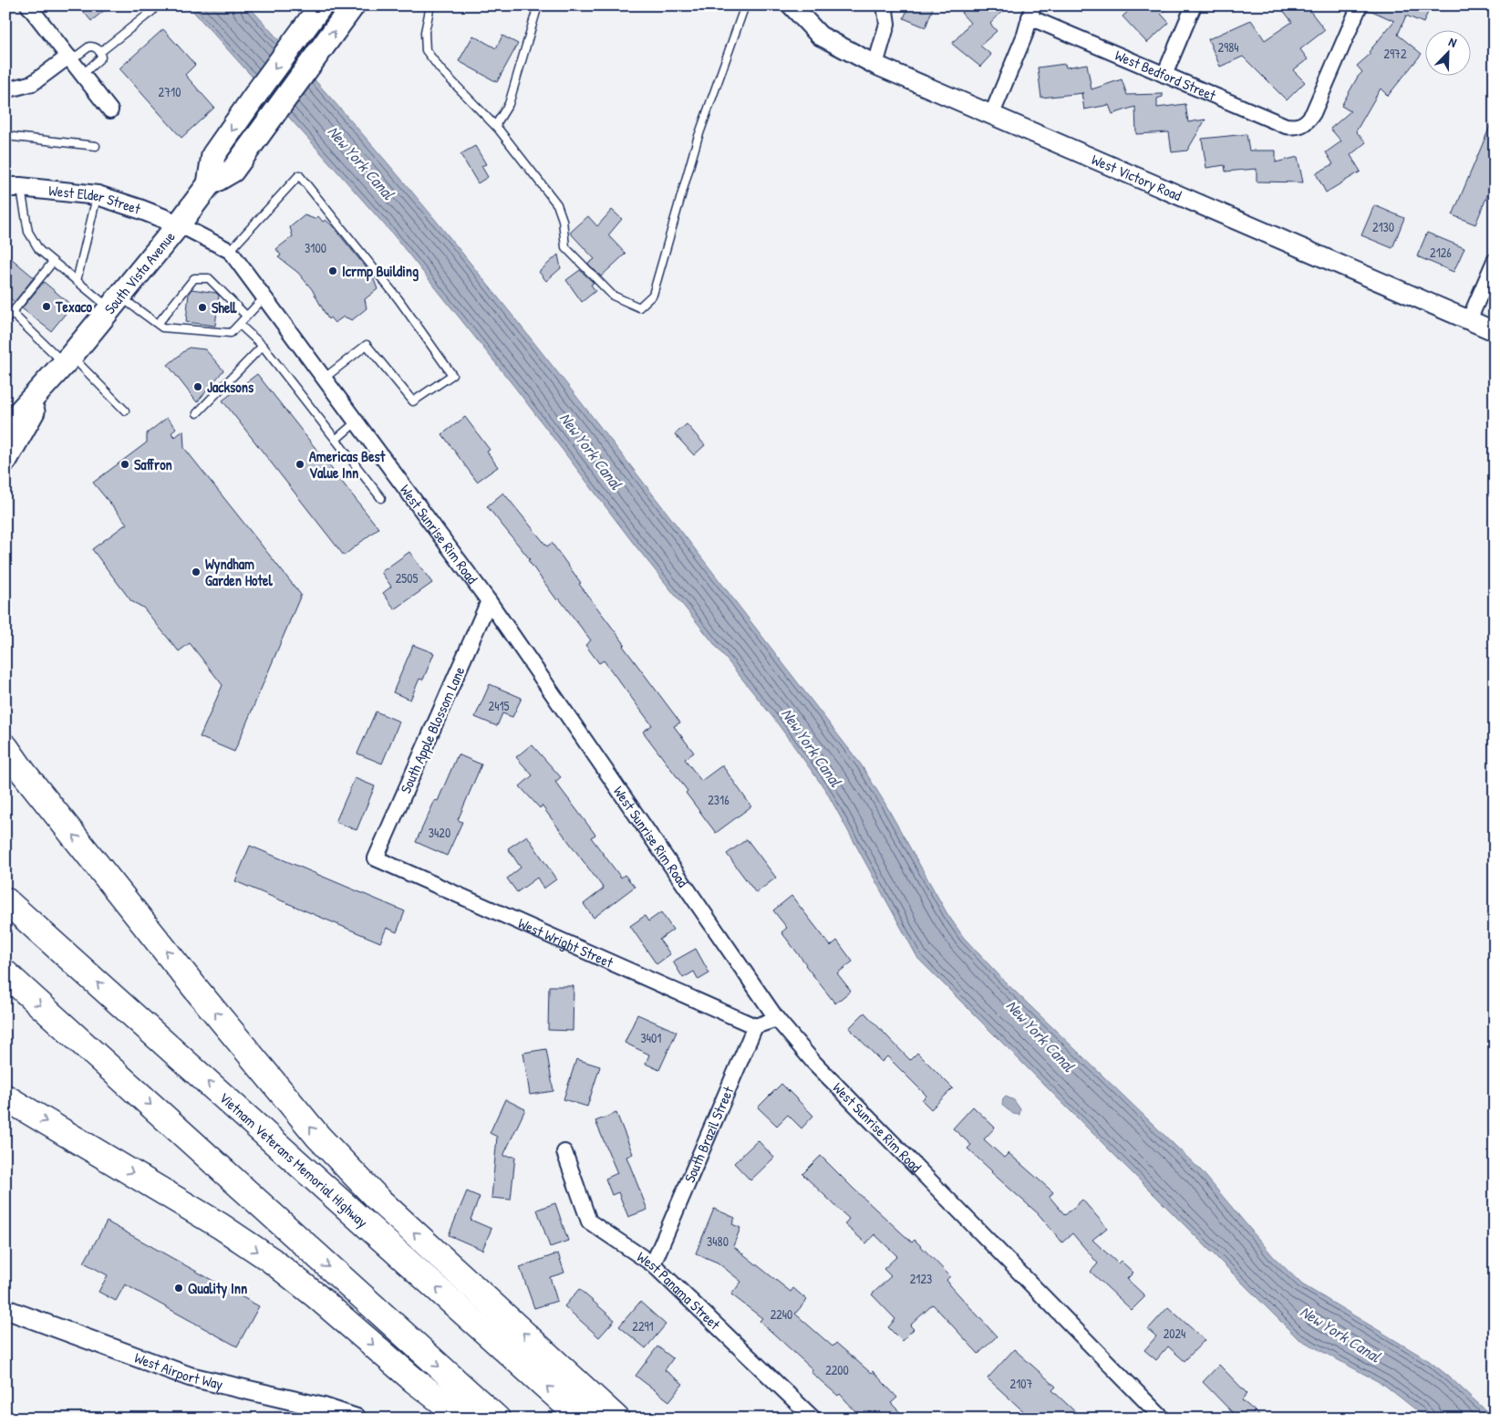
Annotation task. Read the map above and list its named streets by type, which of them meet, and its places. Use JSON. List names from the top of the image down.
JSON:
{
  "streets": {
    "highway": ["Vietnam Veterans Memorial Highway"],
    "main road": ["South Vista Avenue"],
    "street": [
      "West Bedford Street",
      "West Victory Road",
      "West Elder Street",
      "West Sunrise Rim Road",
      "South Apple Blossom Lane",
      "West Wright Street",
      "South Brazil Street",
      "West Panama Street",
      "West Airport Way"
    ]
  },
  "crossings": [
    ["West Elder Street", "South Vista Avenue"],
    ["West Elder Street", "West Sunrise Rim Road"],
    ["South Vista Avenue", "West Sunrise Rim Road"],
    ["West Sunrise Rim Road", "South Apple Blossom Lane"],
    ["South Apple Blossom Lane", "West Wright Street"],
    ["West Wright Street", "South Brazil Street"],
    ["South Brazil Street", "West Panama Street"]
  ],
  "water": ["New York Canal"],
  "places": [
    "Icrmp Building",
    "Texaco",
    "Shell",
    "Jacksons",
    "Saffron",
    "Americas Best Value Inn",
    "Wyndham Garden Hotel",
    "Quality Inn"
  ],
  "house_numbers": [
    "2984",
    "2972",
    "2710",
    "2130",
    "3100",
    "2126",
    "2505",
    "2415",
    "2316",
    "3420",
    "3401",
    "3480",
    "2123",
    "2240",
    "2291",
    "2024",
    "2200",
    "2107"
  ],
  "north": "top right"
}
